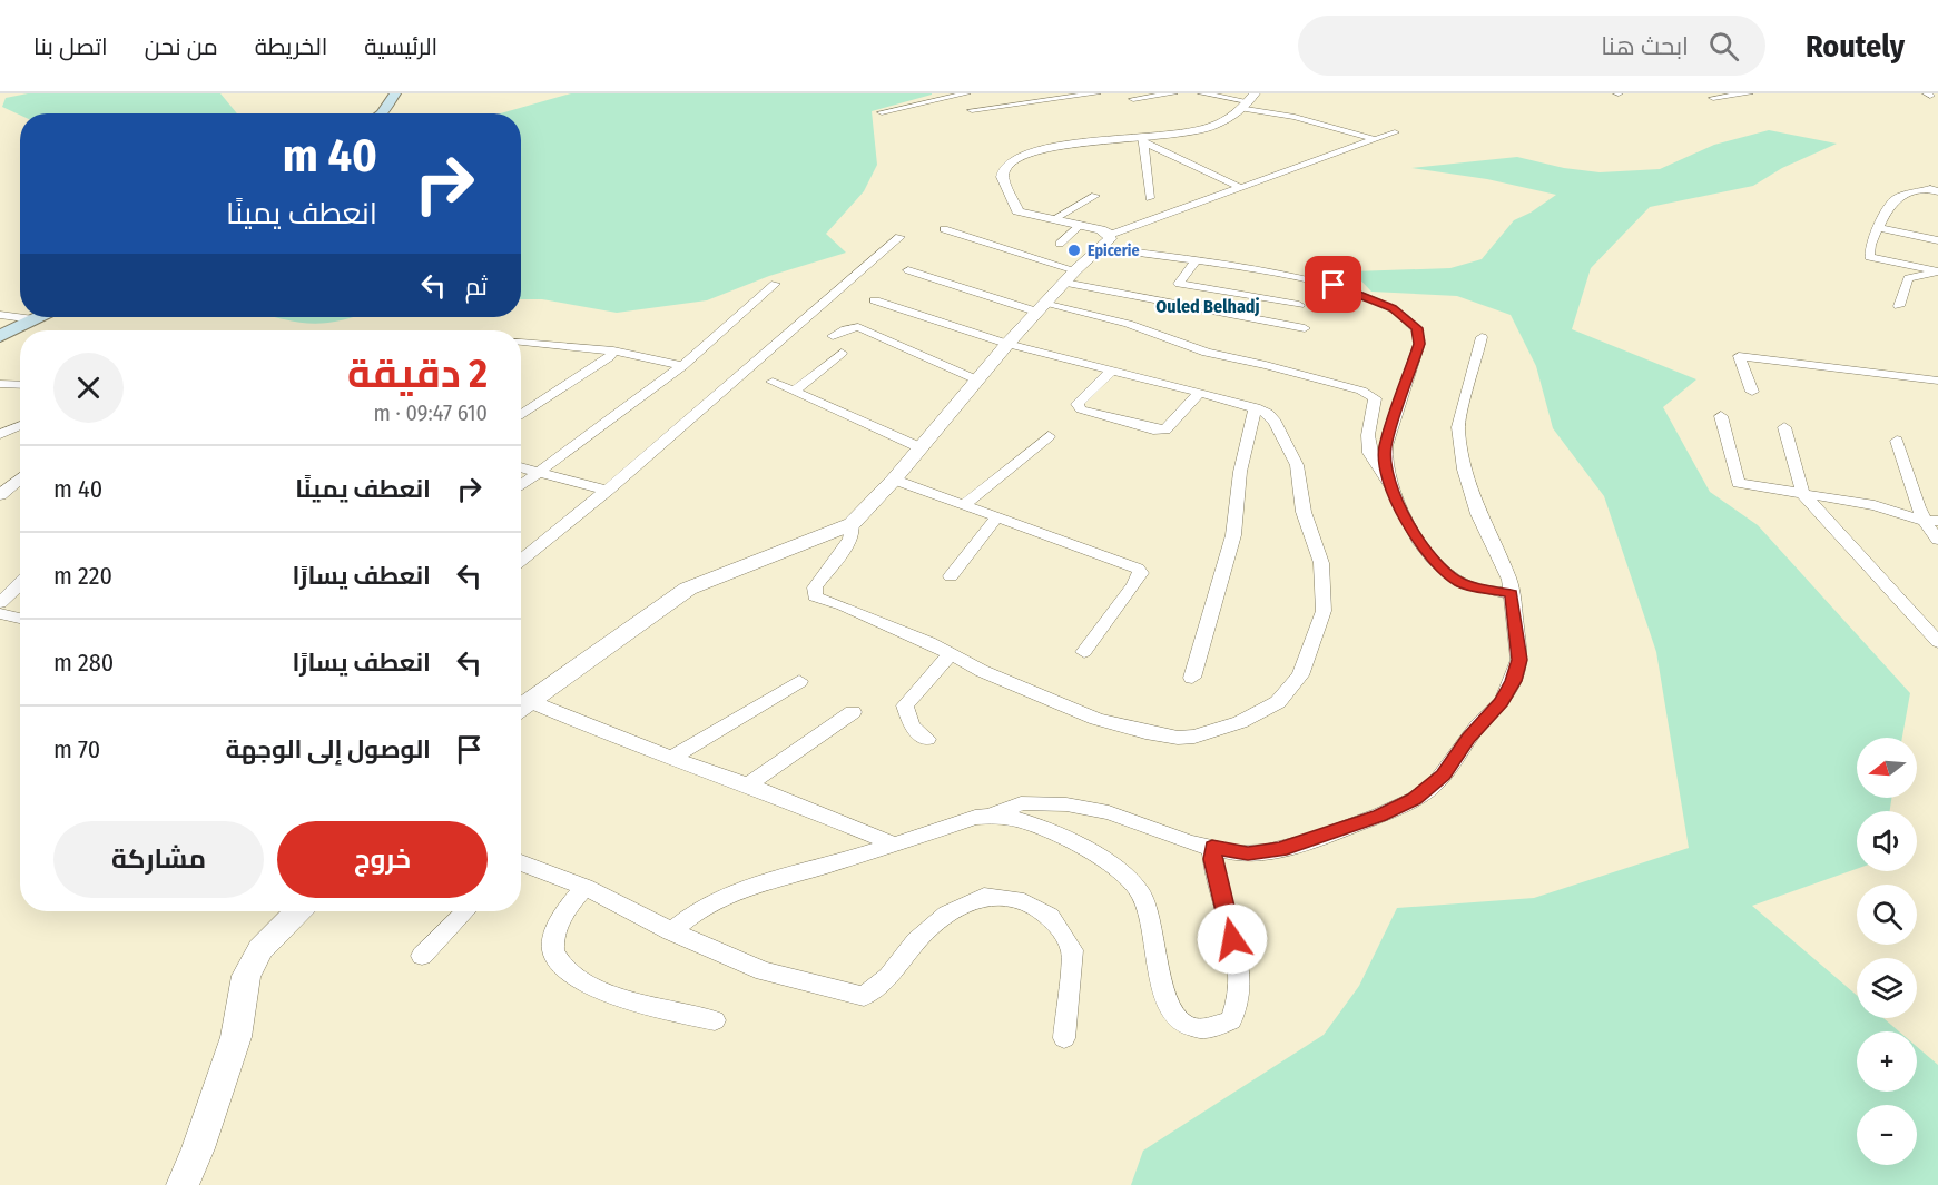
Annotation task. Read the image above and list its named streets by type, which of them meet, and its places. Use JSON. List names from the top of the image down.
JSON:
{
  "districts": ["Ouled Belhadj"],
  "places": ["Epicerie"],
  "north": "left",
  "page": {
    "header": "Routely",
    "search": "ابحث هنا",
    "nav": [
      "الرئيسية",
      "الخريطة",
      "من نحن",
      "اتصل بنا"
    ],
    "turn": ["40 m", "انعطف يمينًا"],
    "then": "ثم",
    "heading": ["2 دقيقة", "610 m · 09:47"],
    "list": [
      {
        "name": "انعطف يمينًا",
        "value": "40 m"
      },
      {
        "name": "انعطف يسارًا",
        "value": "220 m"
      },
      {
        "name": "انعطف يسارًا",
        "value": "280 m"
      },
      {
        "name": "الوصول إلى الوجهة",
        "value": "70 m"
      }
    ],
    "map_buttons": ["+", "−"],
    "buttons": ["خروج", "مشاركة"]
  }
}
